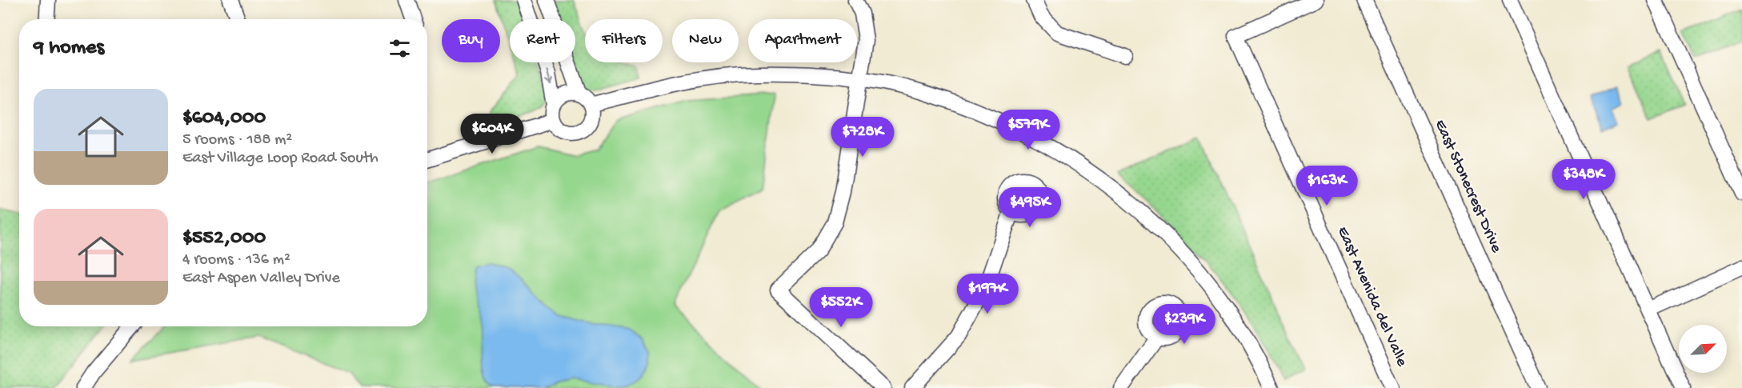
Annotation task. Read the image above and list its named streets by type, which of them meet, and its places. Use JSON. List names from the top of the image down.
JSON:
{
  "streets": {
    "street": ["East Stonecrest Drive", "East Avenida del Valle"]
  },
  "north": "top right",
  "page": {
    "chip": [
      "Buy",
      "Rent",
      "Filters",
      "New",
      "Apartment"
    ],
    "heading": "9 homes",
    "list": [
      {
        "name": "$604,000",
        "note": "5 rooms · 188 m² · East Village Loop Road South"
      },
      {
        "name": "$552,000",
        "note": "4 rooms · 136 m² · East Aspen Valley Drive"
      }
    ],
    "price": [
      "$579K",
      "$604K",
      "$728K",
      "$348K",
      "$163K",
      "$495K",
      "$197K",
      "$552K",
      "$239K"
    ]
  }
}
